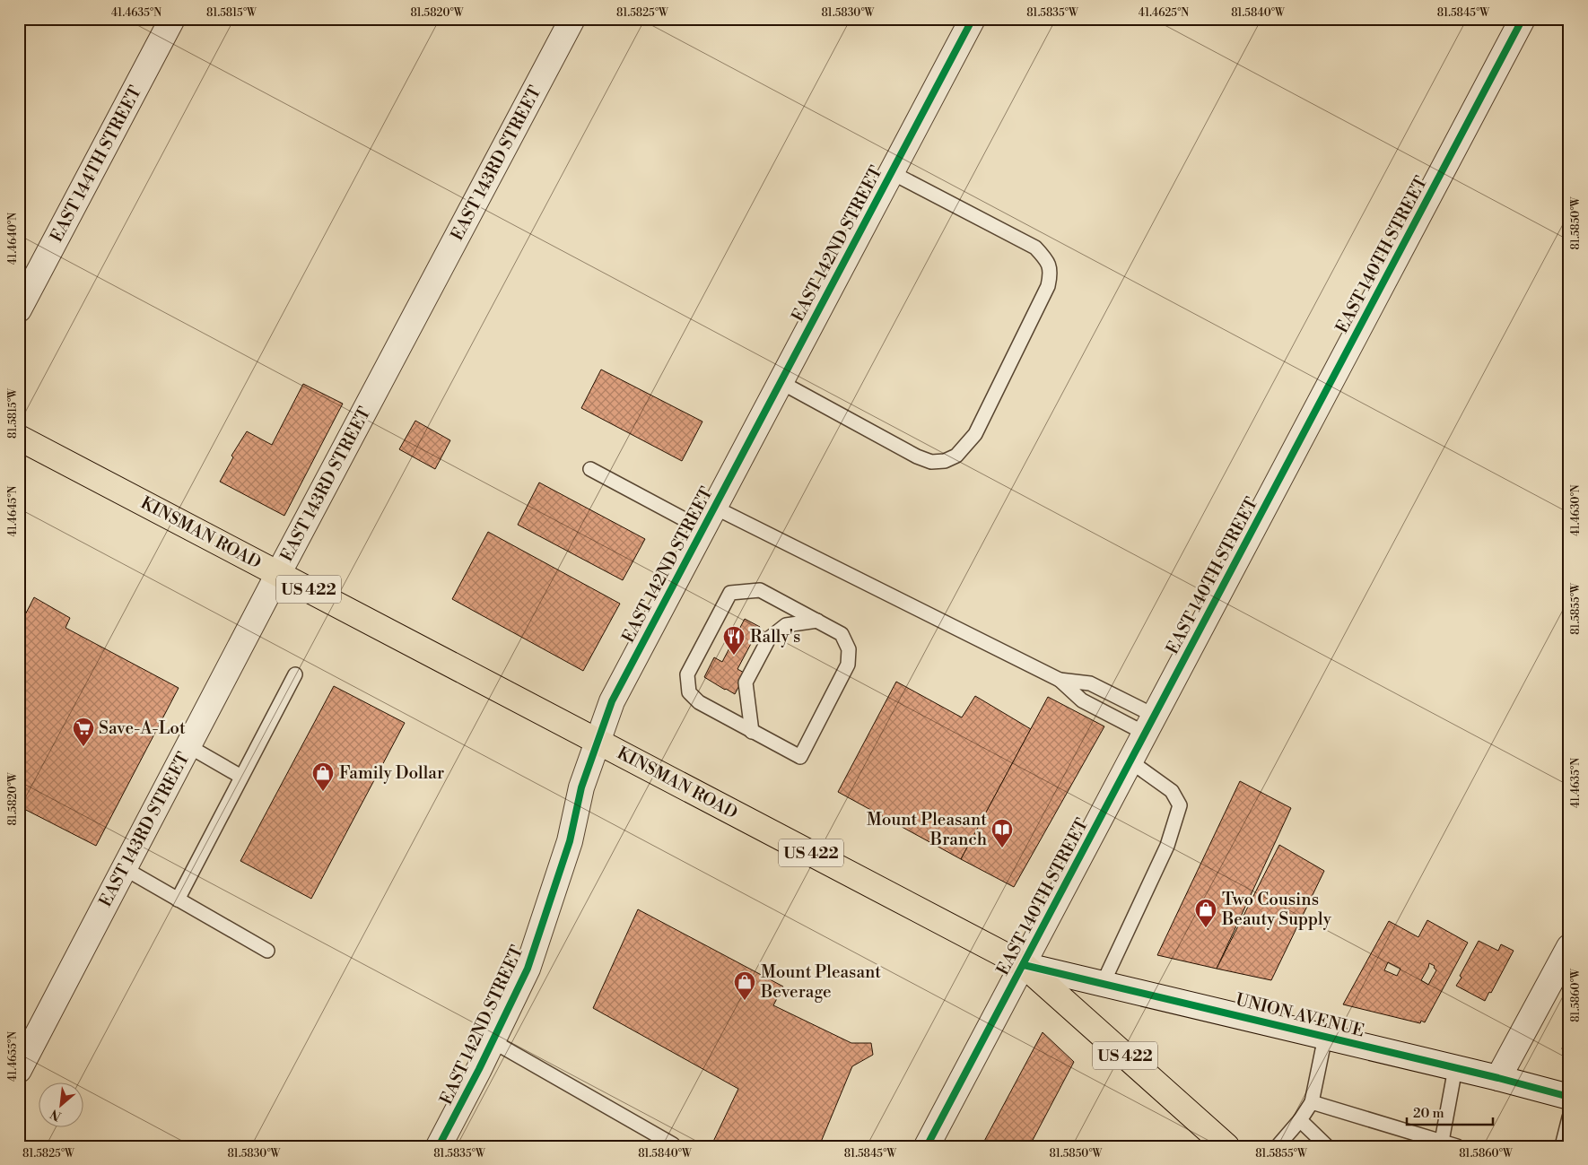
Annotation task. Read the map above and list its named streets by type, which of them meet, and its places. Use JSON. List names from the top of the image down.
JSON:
{
  "streets": {
    "main road": ["KINSMAN ROAD", "US 422"],
    "street": [
      "EAST 143RD STREET",
      "EAST 144TH STREET",
      "EAST 142ND STREET",
      "EAST 140TH STREET",
      "UNION AVENUE"
    ]
  },
  "crossings": [
    ["EAST 143RD STREET", "KINSMAN ROAD"],
    ["EAST 142ND STREET", "KINSMAN ROAD"],
    ["EAST 140TH STREET", "KINSMAN ROAD"],
    ["EAST 140TH STREET", "UNION AVENUE"],
    ["KINSMAN ROAD", "UNION AVENUE"]
  ],
  "places": {
    "restaurant": ["Rally's"],
    "supermarket": ["Save-A-Lot"],
    "shop": ["Family Dollar", "Two Cousins Beauty Supply", "Mount Pleasant Beverage"],
    "library": ["Mount Pleasant Branch"]
  },
  "scale_bar": "20 m",
  "north": "bottom left",
  "coordinates": [
    "41.4635°N",
    "81.5815°W",
    "81.5820°W",
    "81.5825°W",
    "81.5830°W",
    "81.5835°W",
    "41.4625°N",
    "81.5840°W",
    "81.5845°W",
    "81.5850°W",
    "41.4640°N",
    "41.4630°N",
    "41.4645°N",
    "81.5855°W",
    "81.5860°W",
    "41.4655°N"
  ]
}
